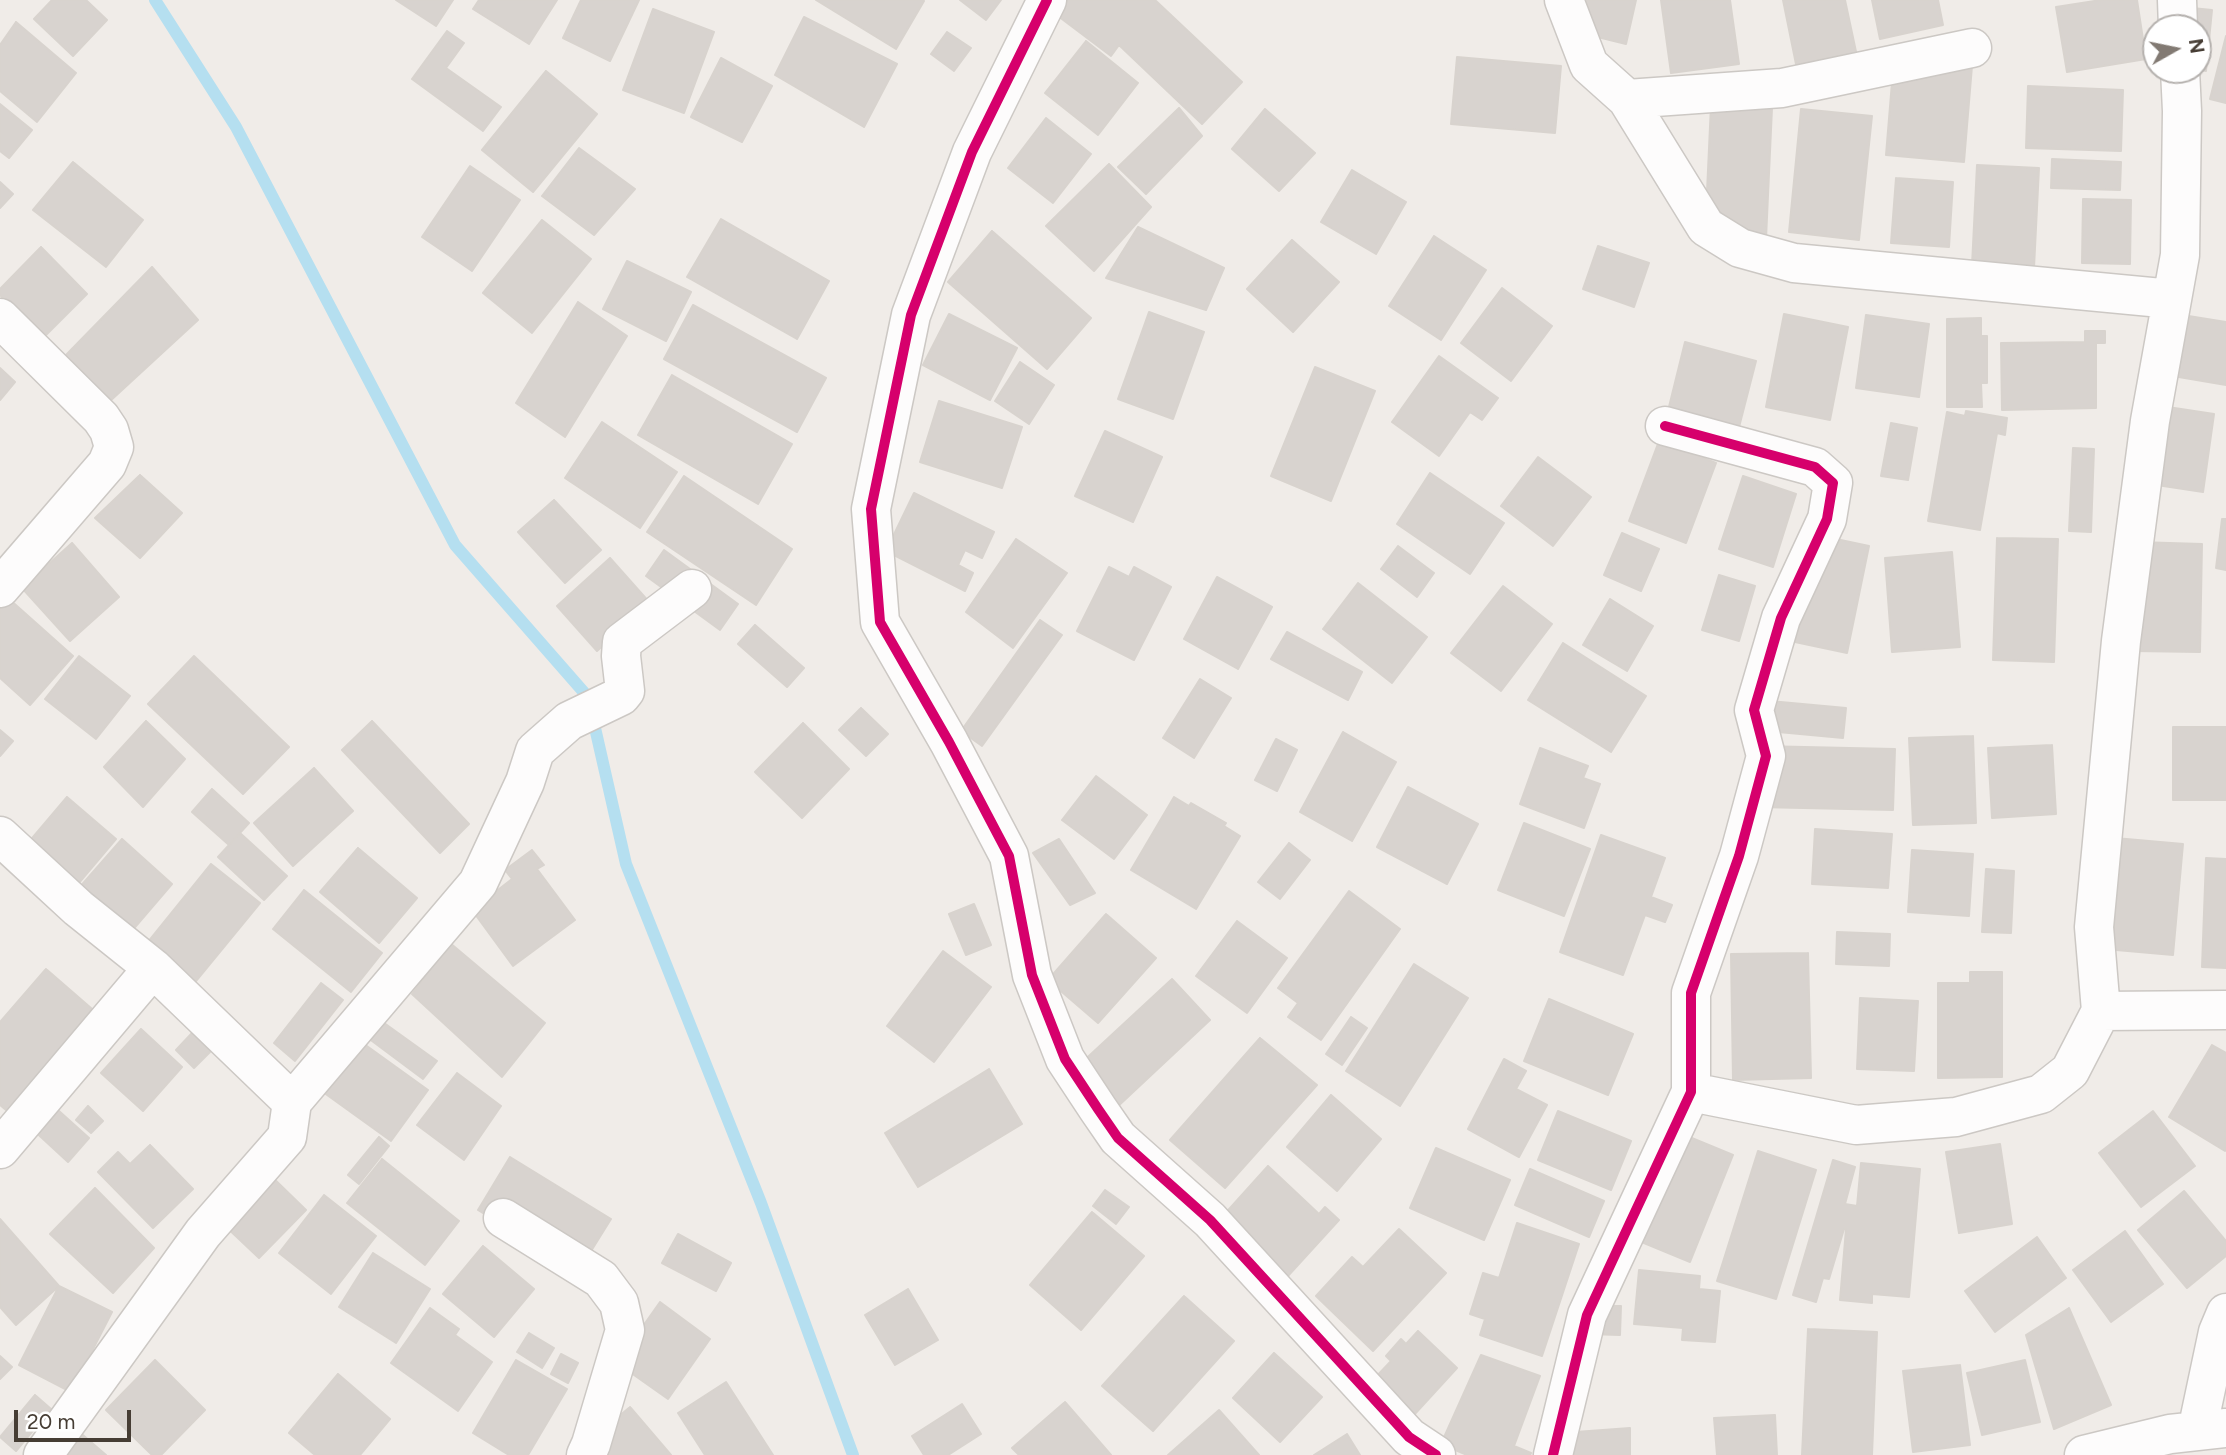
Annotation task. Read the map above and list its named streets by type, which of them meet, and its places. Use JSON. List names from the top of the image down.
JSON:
{
  "scale_bar": "20 m",
  "north": "right"
}
